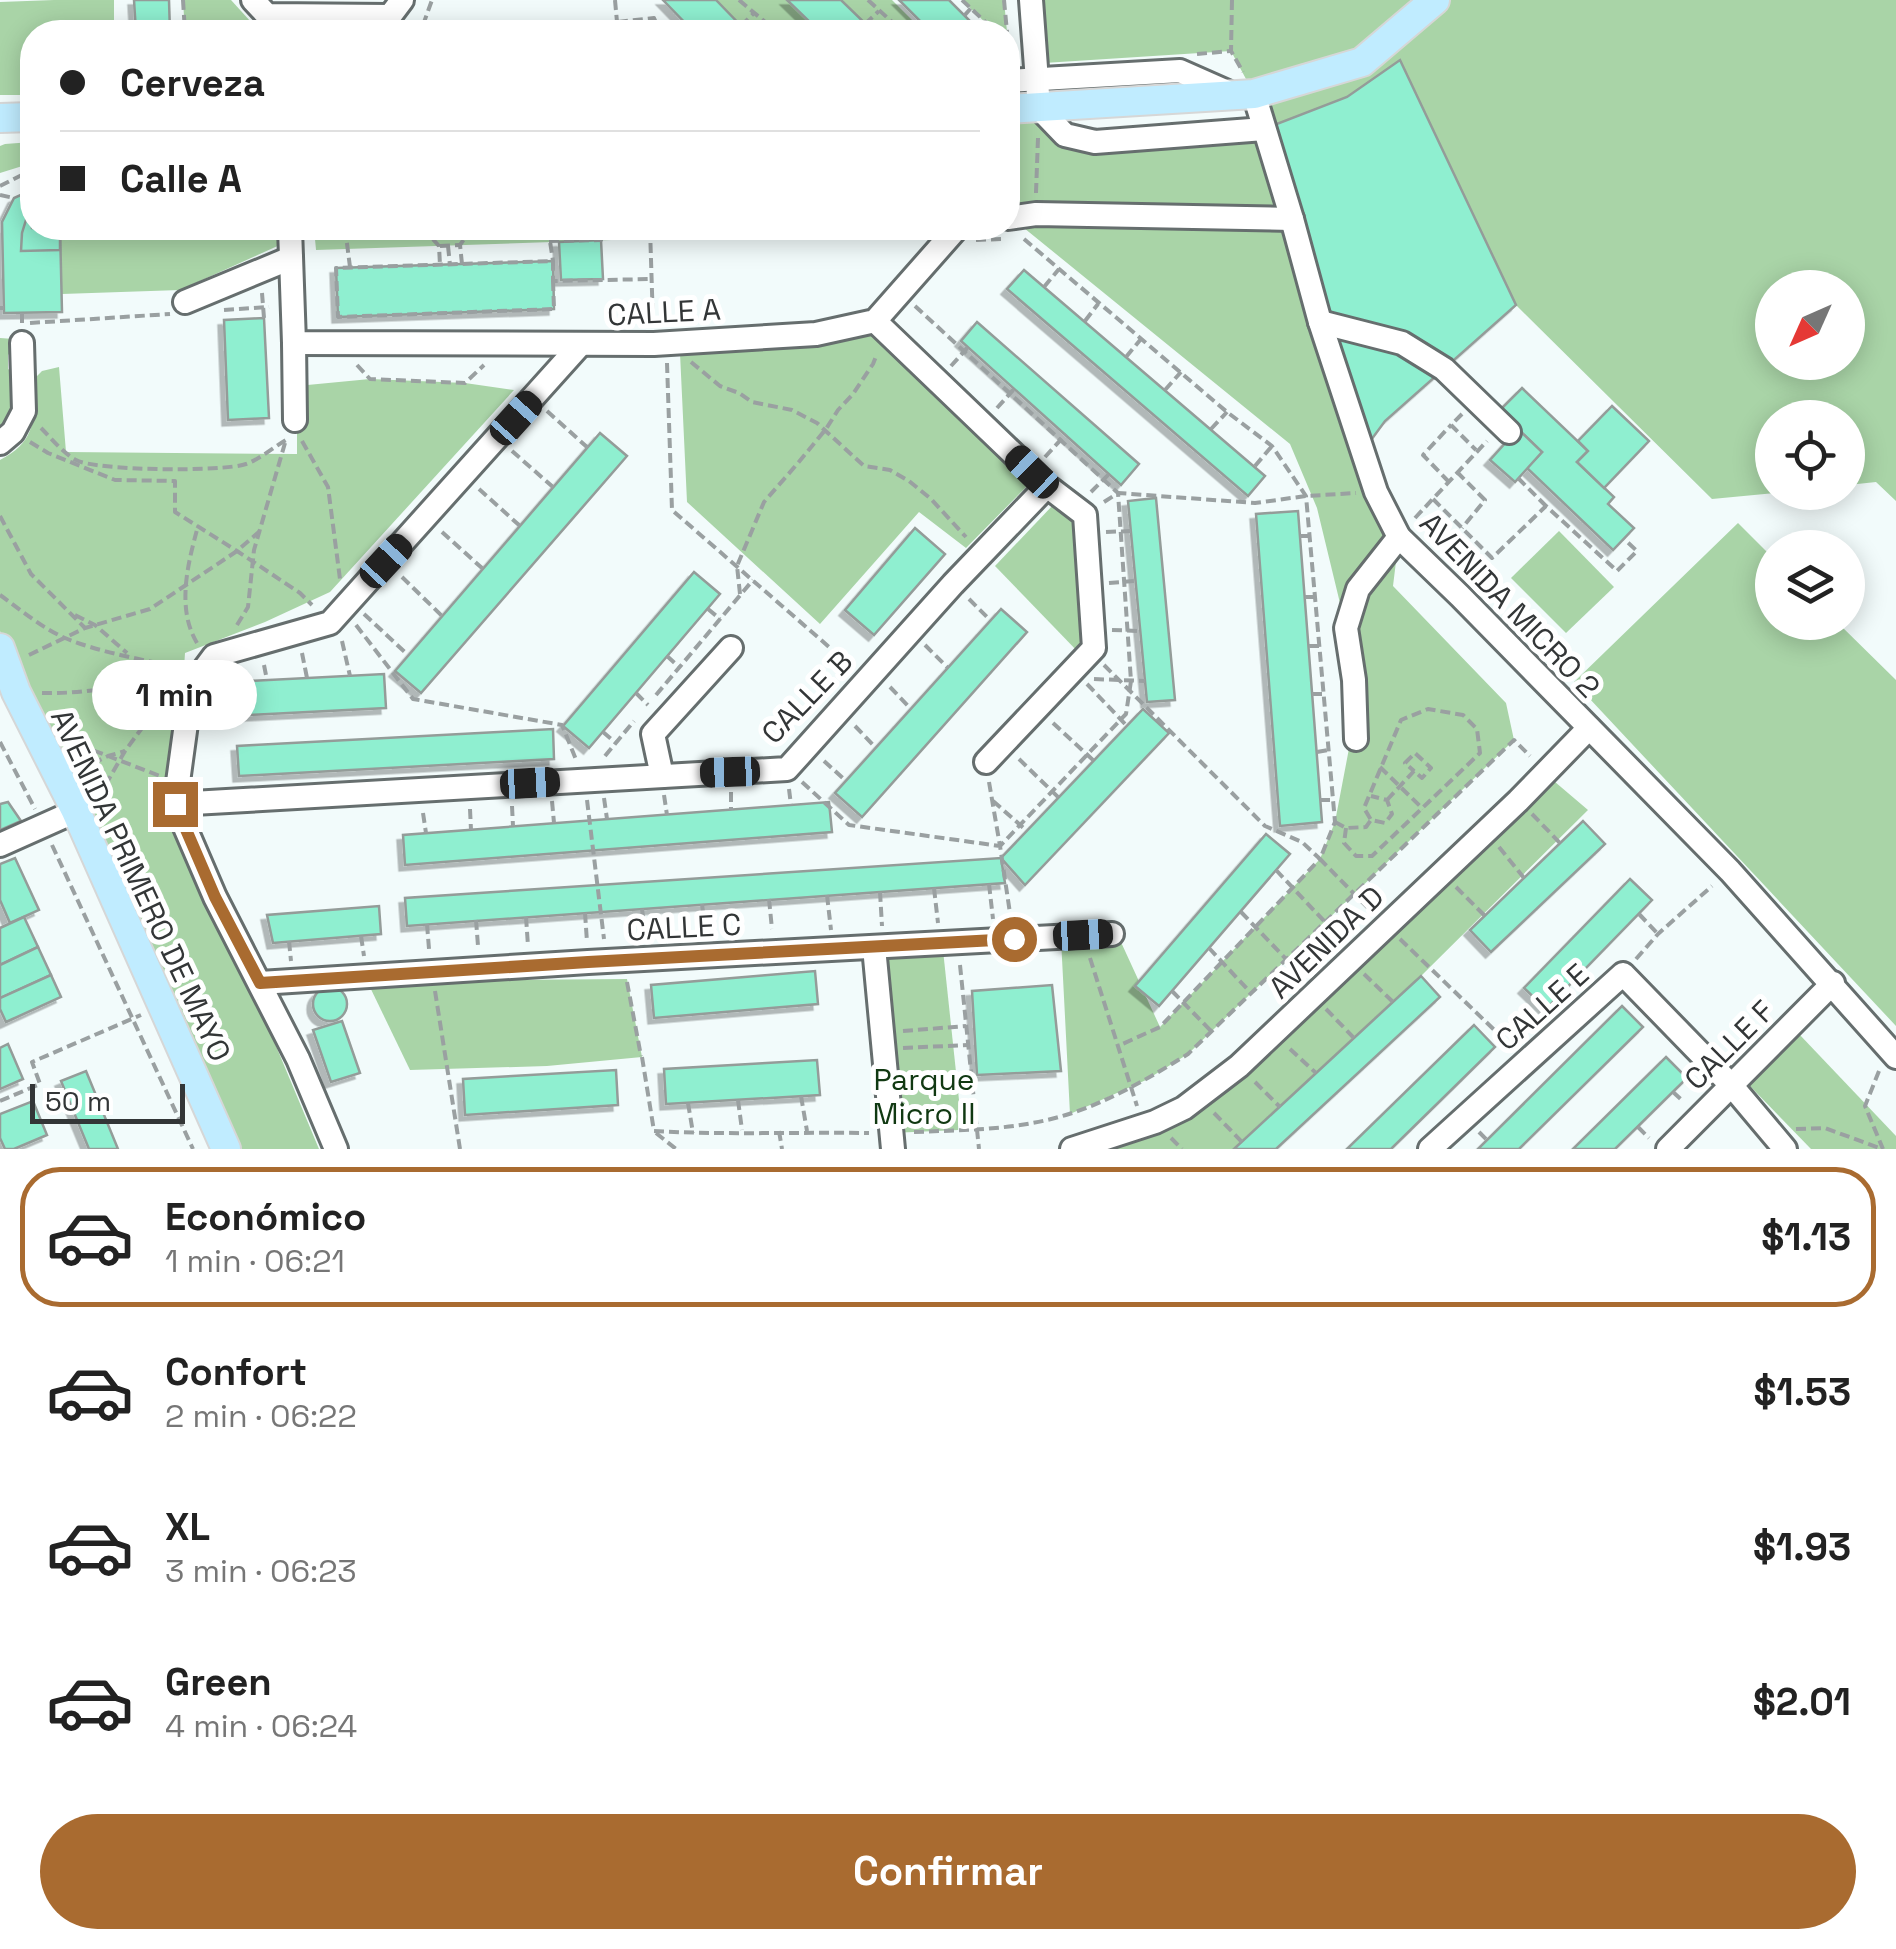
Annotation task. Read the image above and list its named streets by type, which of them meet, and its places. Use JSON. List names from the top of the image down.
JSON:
{
  "streets": {
    "main road": ["AVENIDA PRIMERO DE MAYO"],
    "street": [
      "CALLE A",
      "AVENIDA MICRO 2",
      "CALLE B",
      "CALLE C",
      "AVENIDA D",
      "CALLE E",
      "CALLE F"
    ]
  },
  "crossings": [
    ["AVENIDA MICRO 2", "AVENIDA D"],
    ["AVENIDA MICRO 2", "CALLE F"],
    ["CALLE E", "CALLE F"]
  ],
  "parks": ["Parque Micro II"],
  "scale_bar": "50 m",
  "north": "bottom left",
  "page": {
    "banner": ["Cerveza", "Calle A"],
    "bubble": "1 min",
    "scale": "50 m",
    "list": [
      {
        "name": "Económico",
        "note": "1 min · 06:21",
        "value": "$1.13"
      },
      {
        "name": "Confort",
        "note": "2 min · 06:22",
        "value": "$1.53"
      },
      {
        "name": "XL",
        "note": "3 min · 06:23",
        "value": "$1.93"
      },
      {
        "name": "Green",
        "note": "4 min · 06:24",
        "value": "$2.01"
      }
    ],
    "buttons": "Confirmar"
  }
}
